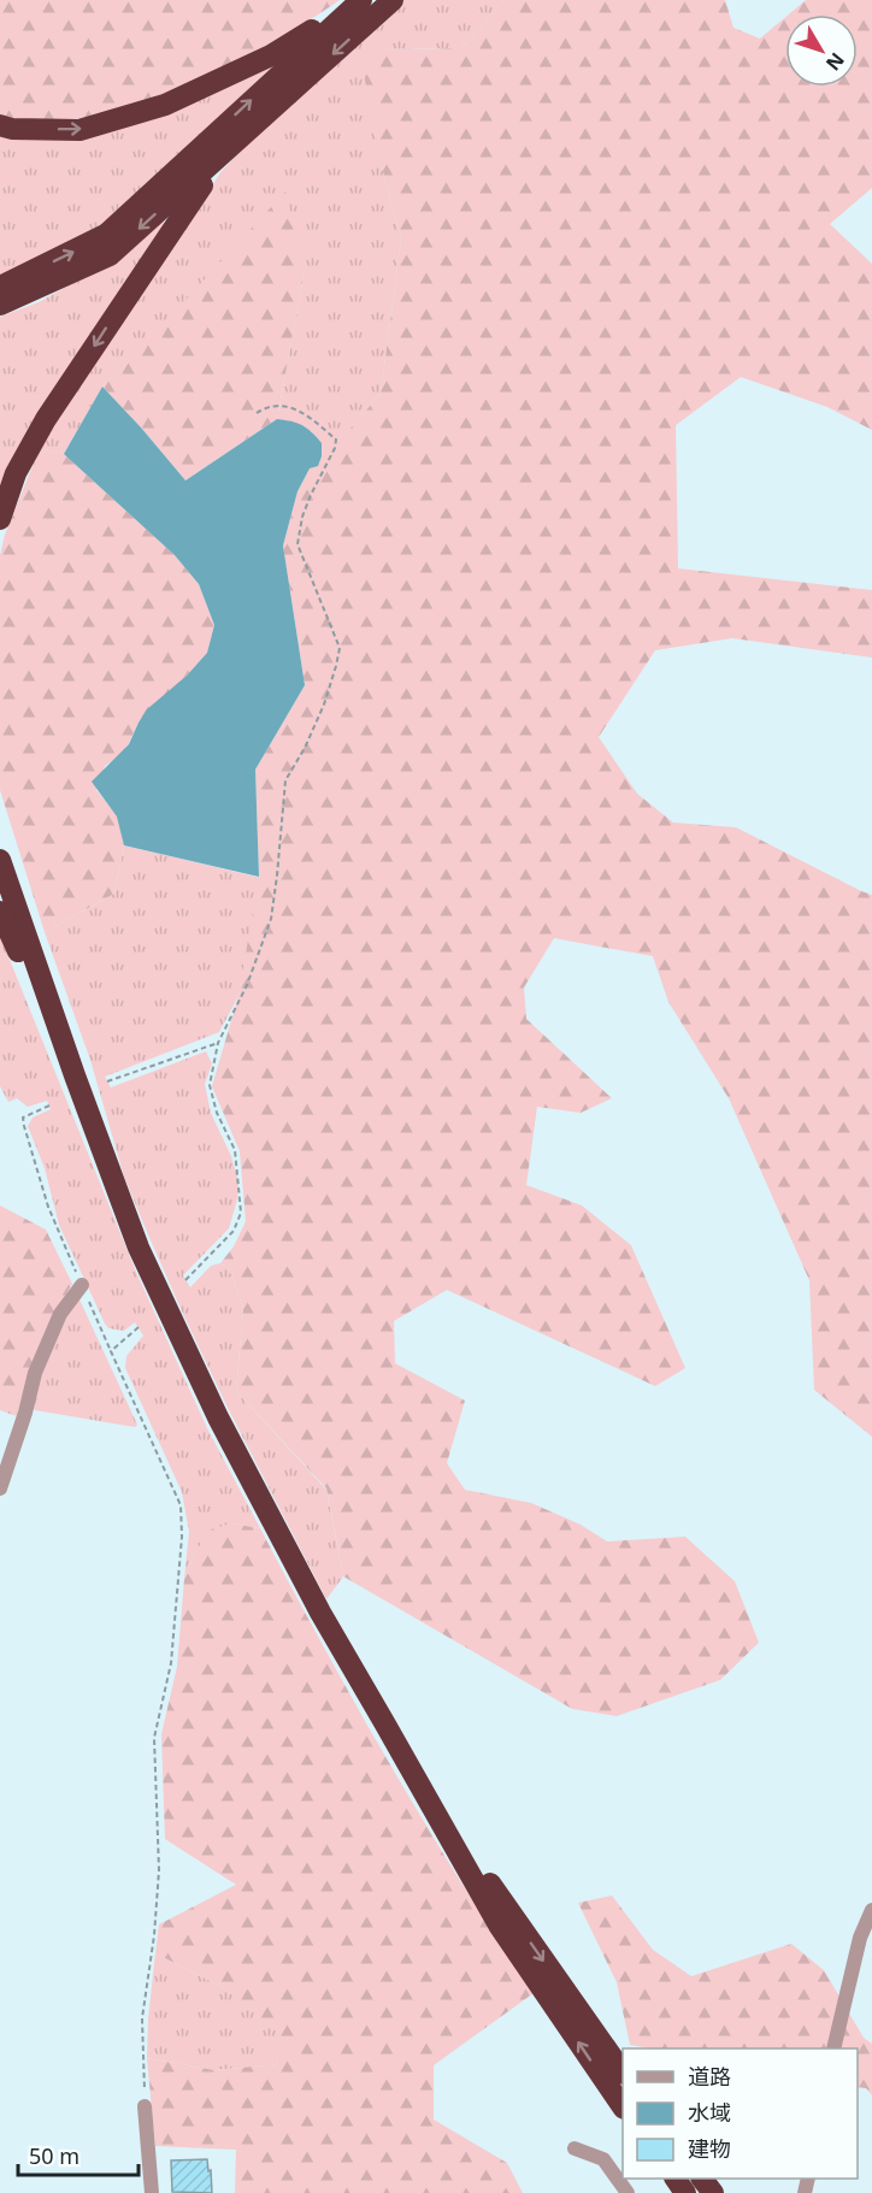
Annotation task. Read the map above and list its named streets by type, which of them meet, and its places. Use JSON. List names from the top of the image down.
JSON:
{
  "legend": ["道路", "水域", "建物"],
  "scale_bar": "50 m",
  "north": "bottom right"
}
